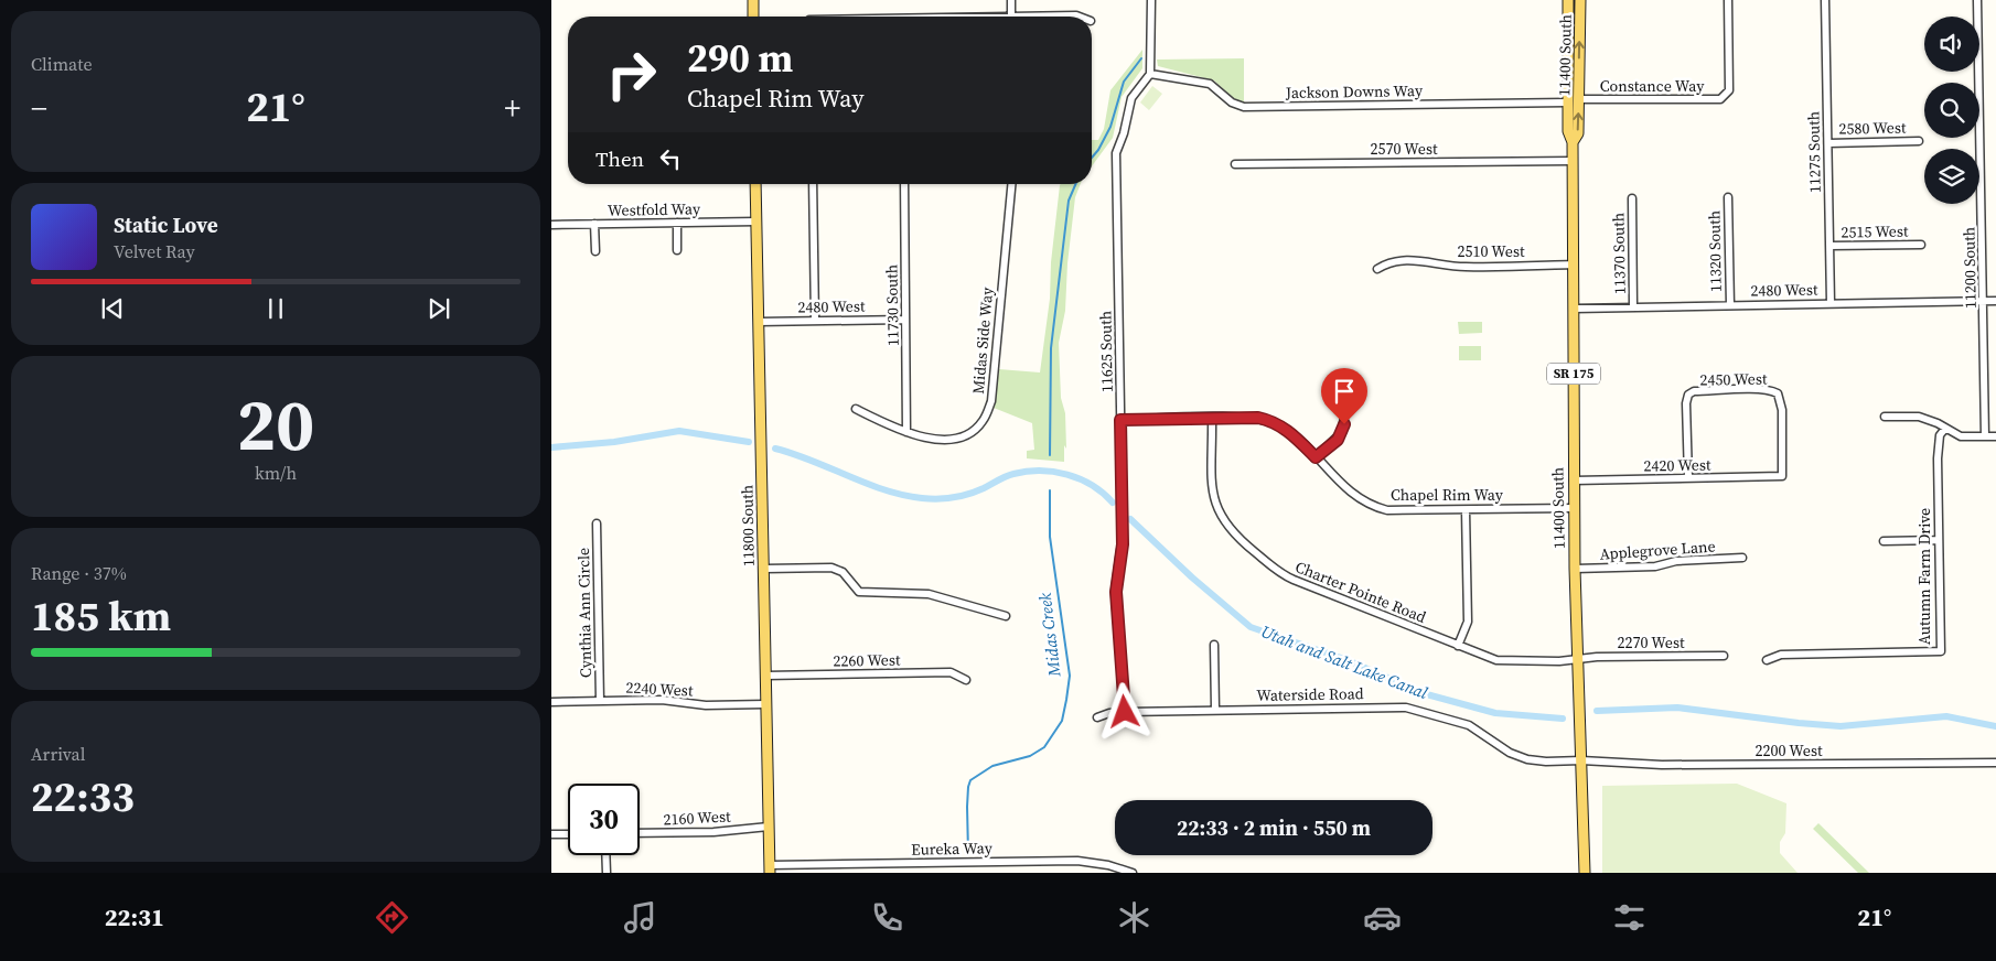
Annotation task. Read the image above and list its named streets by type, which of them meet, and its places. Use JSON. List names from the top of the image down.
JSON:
{
  "streets": {
    "main road": ["11400 South", "SR 175", "11800 South"],
    "street": [
      "Constance Way",
      "Jackson Downs Way",
      "2580 West",
      "2570 West",
      "11275 South",
      "Westfold Way",
      "2515 West",
      "2510 West",
      "11320 South",
      "11370 South",
      "11200 South",
      "2480 West",
      "11730 South",
      "Midas Side Way",
      "11625 South",
      "2450 West",
      "2420 West",
      "Chapel Rim Way",
      "Applegrove Lane",
      "Autumn Farm Drive",
      "Charter Pointe Road",
      "Cynthia Ann Circle",
      "2270 West",
      "2260 West",
      "2240 West",
      "Waterside Road",
      "2200 West",
      "2160 West",
      "Eureka Way"
    ]
  },
  "crossings": [
    ["11400 South", "Constance Way"],
    ["11400 South", "Jackson Downs Way"],
    ["11400 South", "2570 West"],
    ["11400 South", "2510 West"],
    ["11400 South", "2480 West"],
    ["11400 South", "2420 West"],
    ["11400 South", "Chapel Rim Way"],
    ["11400 South", "Applegrove Lane"],
    ["11400 South", "Charter Pointe Road"],
    ["11400 South", "2270 West"],
    ["11400 South", "Waterside Road"],
    ["11400 South", "2200 West"],
    ["Jackson Downs Way", "11625 South"],
    ["2580 West", "11275 South"],
    ["11275 South", "2515 West"],
    ["11275 South", "2480 West"],
    ["Westfold Way", "11800 South"],
    ["11320 South", "2480 West"],
    ["11370 South", "2480 West"],
    ["11200 South", "2480 West"],
    ["2480 West", "11730 South"],
    ["2480 West", "11800 South"],
    ["11730 South", "Midas Side Way"],
    ["11625 South", "Chapel Rim Way"],
    ["11625 South", "Waterside Road"],
    ["2450 West", "2420 West"],
    ["Chapel Rim Way", "Charter Pointe Road"],
    ["11800 South", "2260 West"],
    ["11800 South", "2240 West"],
    ["11800 South", "2160 West"],
    ["11800 South", "Eureka Way"],
    ["Charter Pointe Road", "2270 West"],
    ["Cynthia Ann Circle", "2240 West"],
    ["Waterside Road", "2200 West"]
  ],
  "water": ["Midas Creek", "Utah and Salt Lake Canal"],
  "page": {
    "tile": [
      "Climate",
      ["20", "km/h"],
      ["Range · 37%", "185 km"],
      ["Arrival", "22:33"]
    ],
    "turn": ["290 m", "Chapel Rim Way"],
    "heat": ["−", "21°", "+"],
    "then": "Then",
    "song": ["Static Love", "Velvet Ray"],
    "limit": "30",
    "trip": "22:33 · 2 min · 550 m",
    "tabs": ["22:31", "21°"]
  }
}
